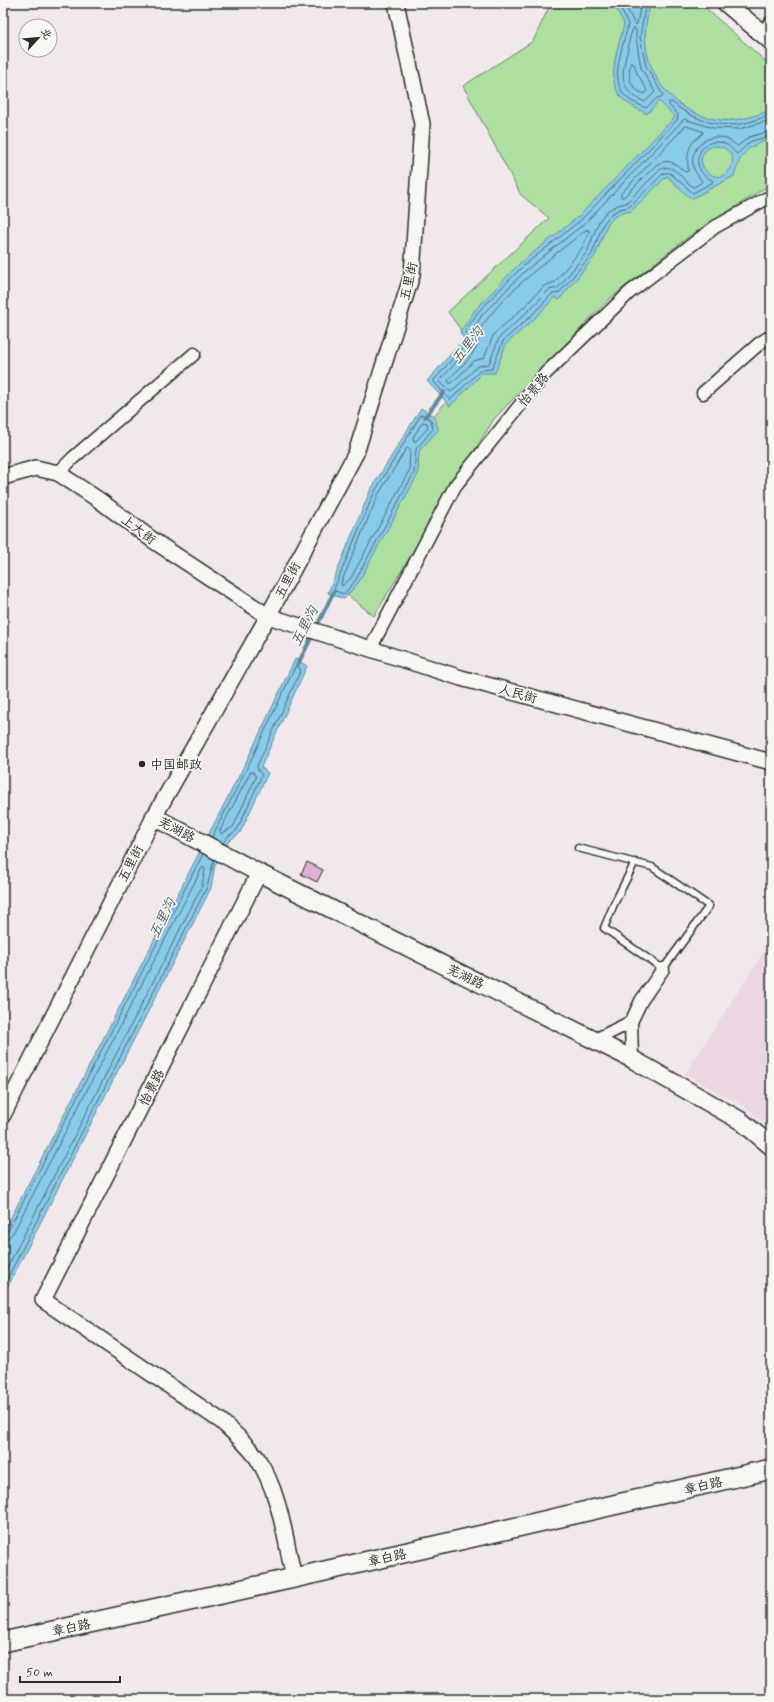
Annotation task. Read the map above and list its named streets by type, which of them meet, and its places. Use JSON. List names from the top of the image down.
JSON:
{
  "streets": {
    "main road": ["芜湖路", "章白路"],
    "street": [
      "五里街",
      "怡景路",
      "上大街",
      "人民街"
    ]
  },
  "crossings": [
    ["五里街", "上大街"],
    ["五里街", "人民街"],
    ["五里街", "芜湖路"],
    ["怡景路", "人民街"],
    ["怡景路", "芜湖路"],
    ["怡景路", "章白路"],
    ["上大街", "人民街"]
  ],
  "water": ["五里沟"],
  "places": ["中国邮政"],
  "scale_bar": "50 m",
  "north": "top right"
}
